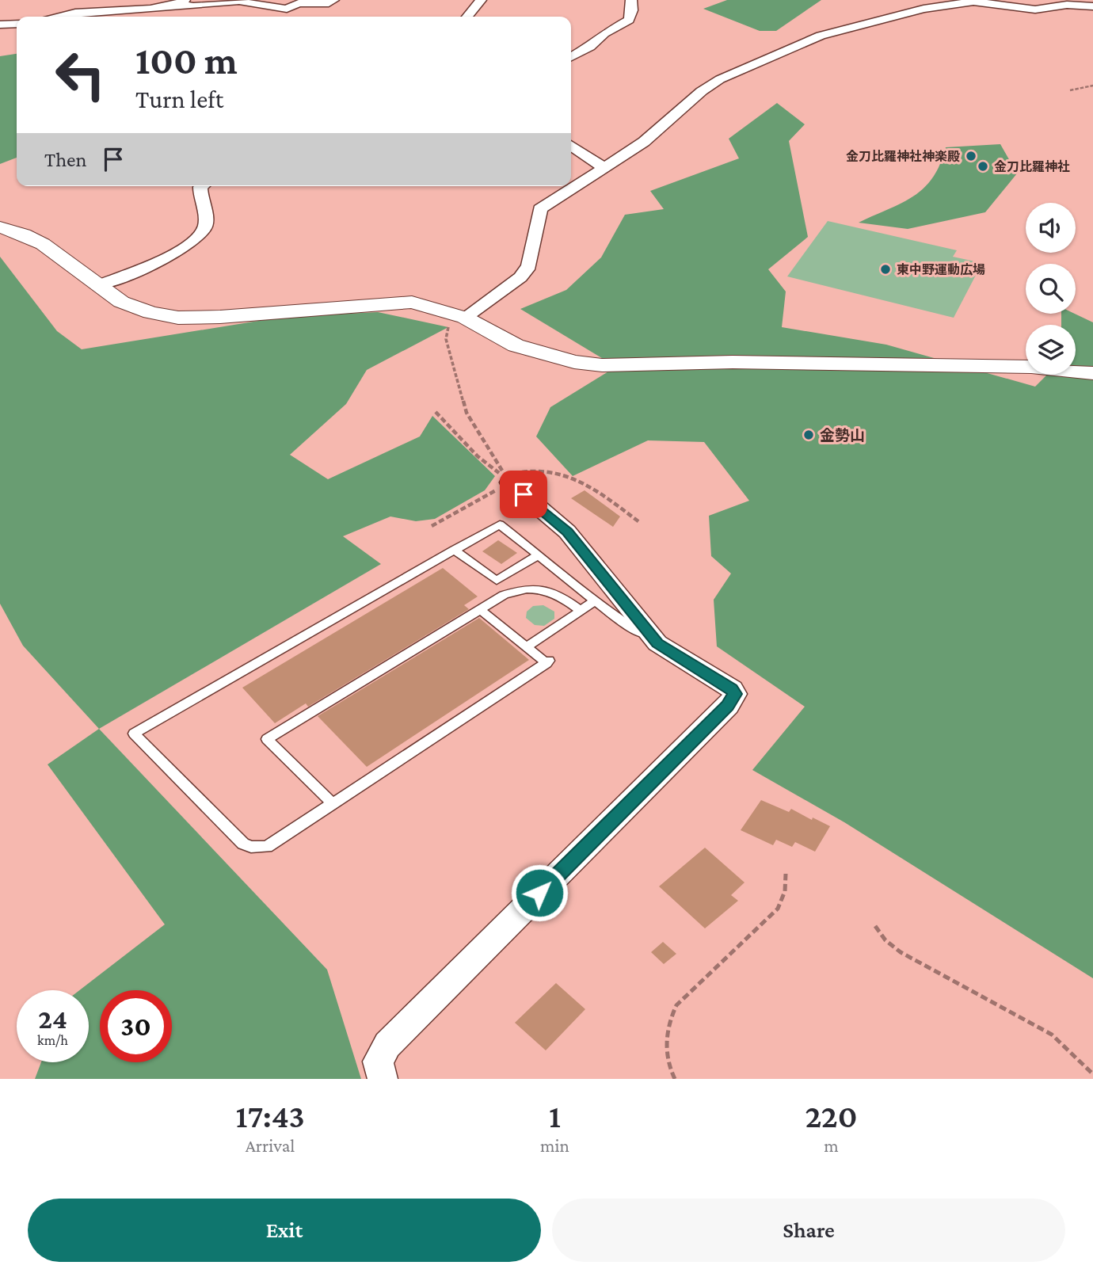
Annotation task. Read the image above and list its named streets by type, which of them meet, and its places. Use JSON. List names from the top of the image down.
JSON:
{
  "places": [
    "金刀比羅神社神楽殿",
    "金刀比羅神社",
    "東中野運動広場",
    "金勢山"
  ],
  "page": {
    "turn": ["100 m", "Turn left"],
    "then": "Then",
    "speed": "24 km/h",
    "limit": "30",
    "eta": [
      "17:43",
      "Arrival",
      "1",
      "min",
      "220",
      "m"
    ],
    "buttons": ["Exit", "Share"]
  }
}
